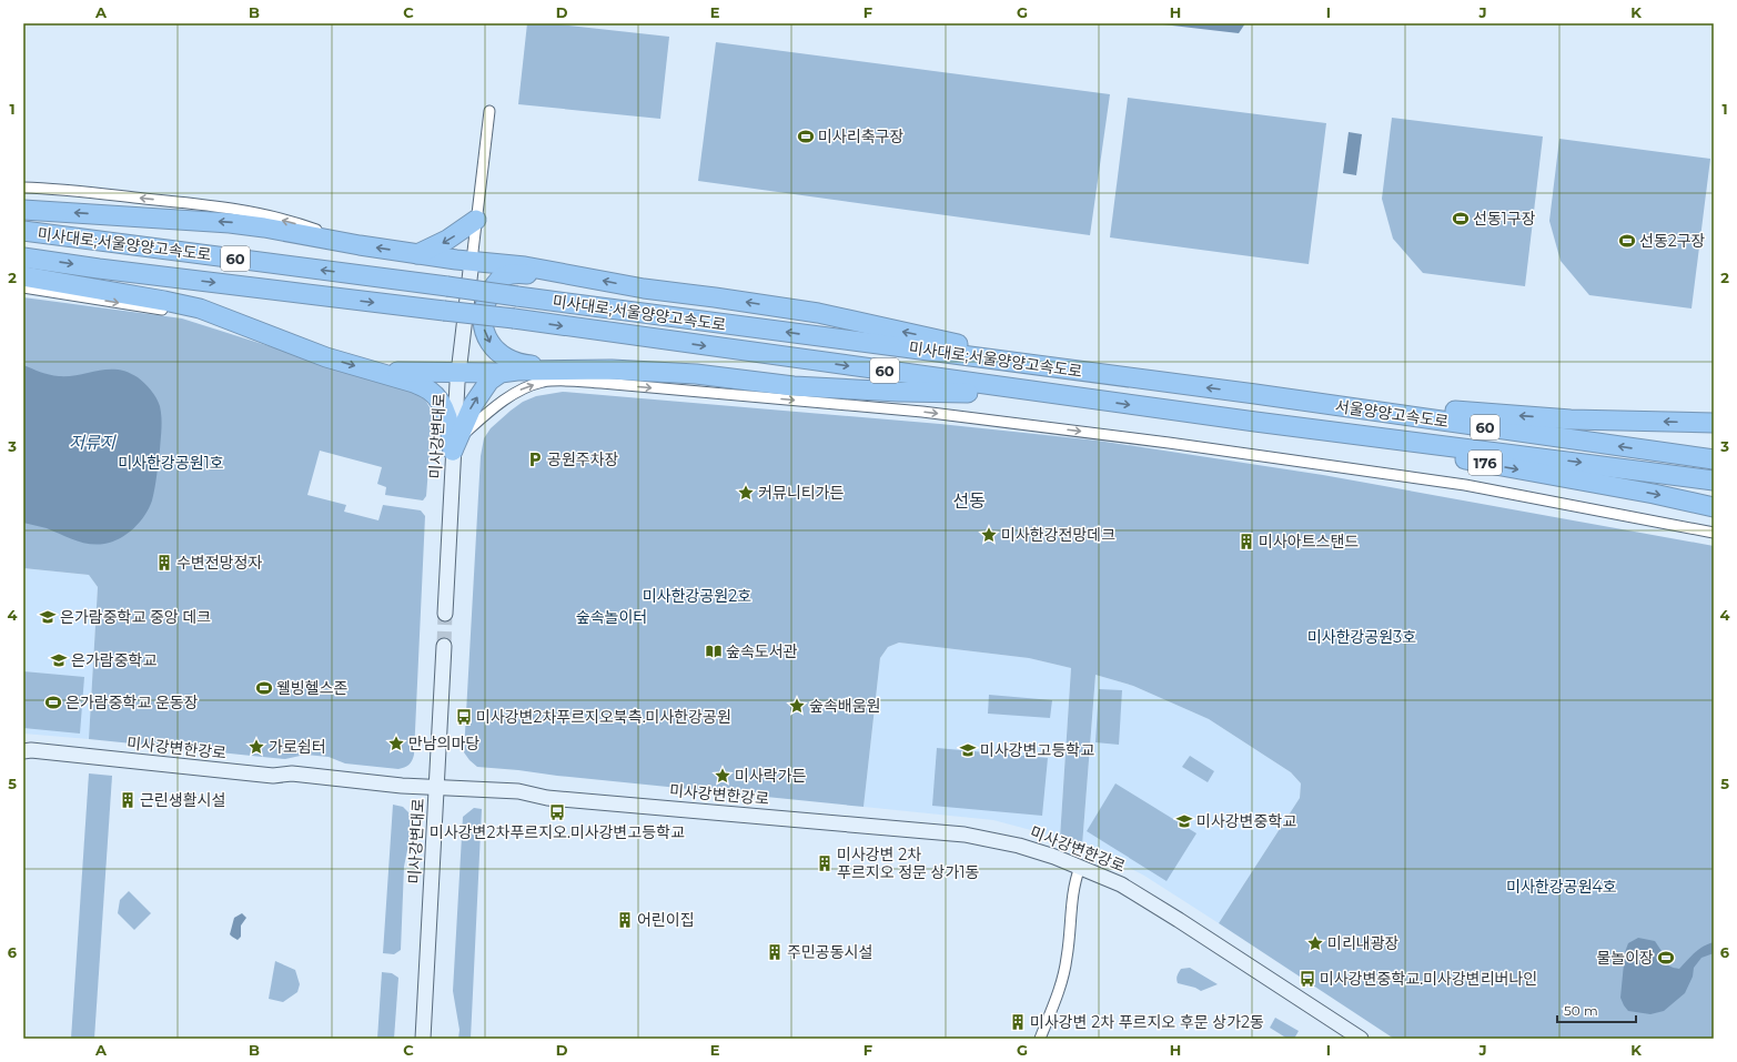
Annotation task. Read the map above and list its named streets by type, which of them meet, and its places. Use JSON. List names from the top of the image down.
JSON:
{
  "streets": {
    "highway": [
      "미사대로;서울양양고속도로",
      "60",
      "서울양양고속도로",
      "176"
    ],
    "street": ["미사강변대로", "미사강변한강로"]
  },
  "crossings": [
    ["미사대로;서울양양고속도로", "서울양양고속도로"],
    ["미사대로;서울양양고속도로", "176"],
    ["서울양양고속도로", "176"],
    ["미사강변대로", "미사강변한강로"]
  ],
  "districts": ["선동"],
  "water": ["저류지"],
  "parks": [
    "미사한강공원1호",
    "미사한강공원2호",
    "숲속놀이터",
    "미사한강공원3호",
    "미사한강공원4호"
  ],
  "places": {
    "sports": [
      "미사리축구장",
      "선동1구장",
      "선동2구장",
      "웰빙헬스존",
      "은가람중학교 운동장",
      "물놀이장"
    ],
    "parking": ["공원주차장"],
    "place": [
      "커뮤니티가든",
      "미사한강전망데크",
      "숲속배움원",
      "만남의마당",
      "가로쉼터",
      "미사락가든",
      "미리내광장"
    ],
    "building": [
      "미사아트스탠드",
      "수변전망정자",
      "근린생활시설",
      "미사강변 2차 푸르지오 정문 상가1동",
      "어린이집",
      "주민공동시설",
      "미사강변 2차 푸르지오 후문 상가2동"
    ],
    "school or university": [
      "은가람중학교 중앙 데크",
      "은가람중학교",
      "미사강변고등학교",
      "미사강변중학교"
    ],
    "library": ["숲속도서관"],
    "bus stop": ["미사강변2차푸르지오북측.미사한강공원", "미사강변2차푸르지오.미사강변고등학교", "미사강변중학교.미사강변리버나인"]
  },
  "scale_bar": "50 m",
  "grid": {
    "columns": [
      "A",
      "B",
      "C",
      "D",
      "E",
      "F",
      "G",
      "H",
      "I",
      "J",
      "K"
    ],
    "rows": [
      "1",
      "2",
      "3",
      "4",
      "5",
      "6"
    ]
  }
}
